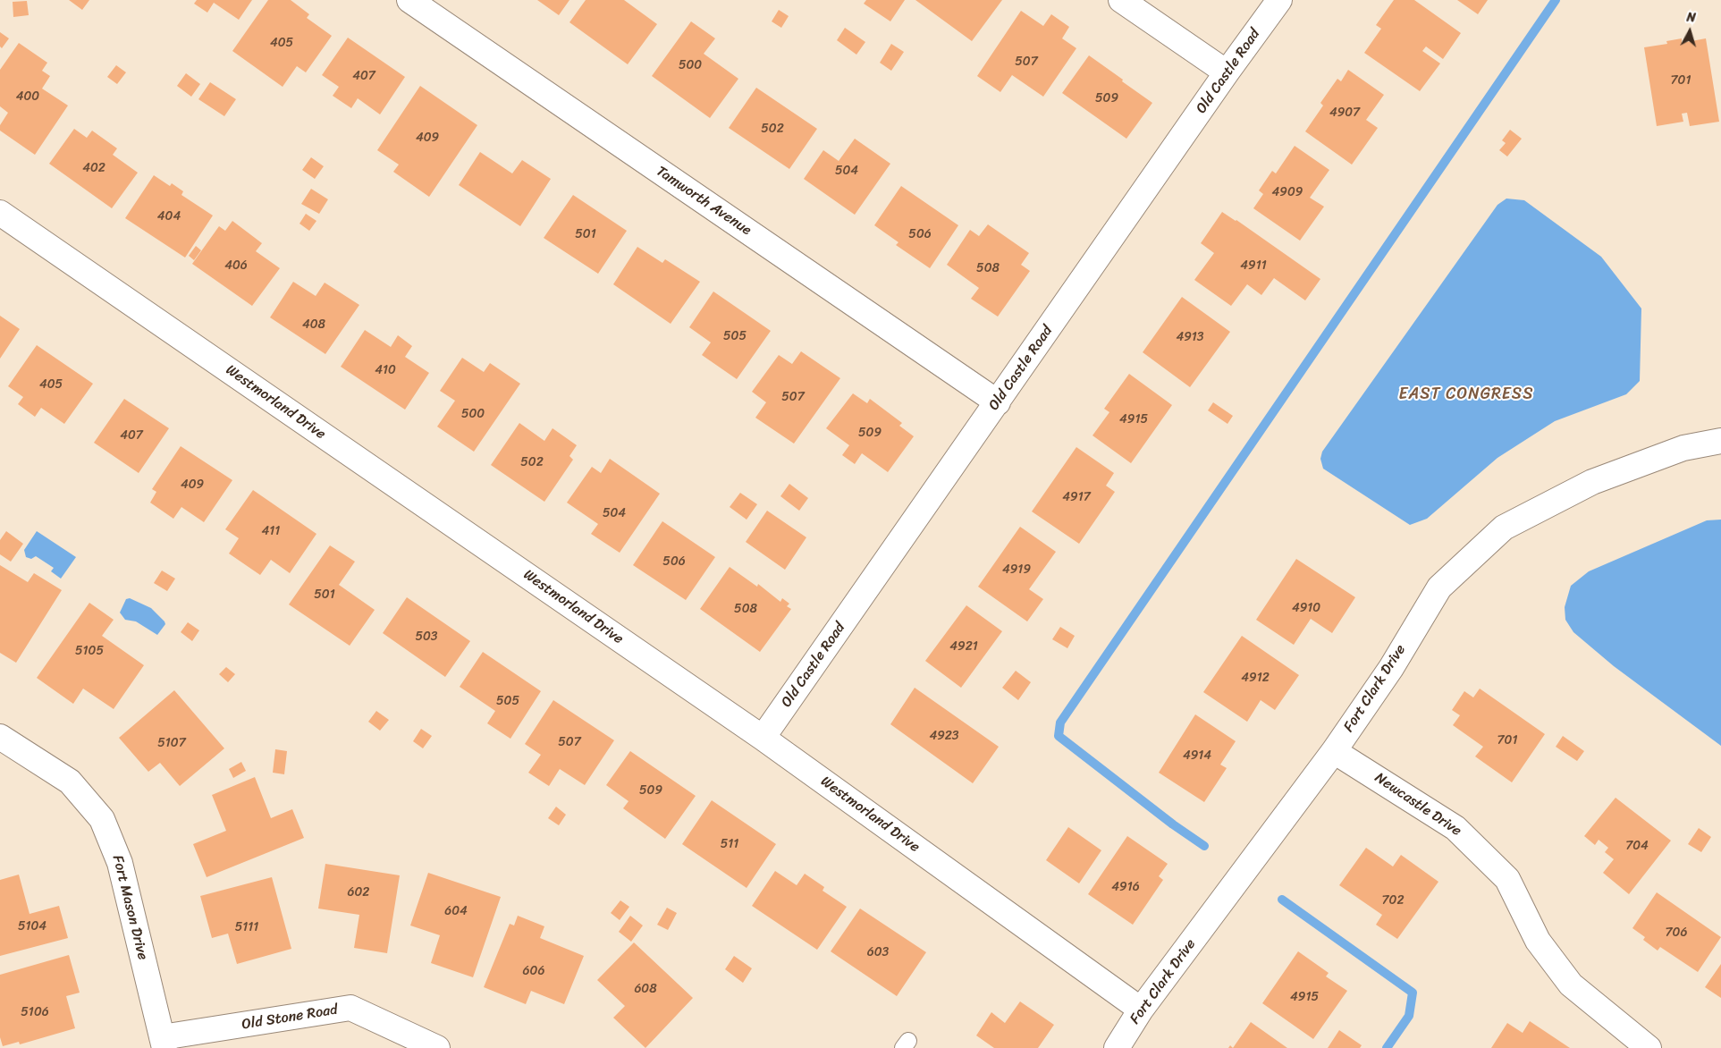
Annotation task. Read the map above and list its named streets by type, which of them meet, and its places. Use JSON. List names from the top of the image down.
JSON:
{
  "streets": {
    "street": [
      "Old Castle Road",
      "Tamworth Avenue",
      "Westmorland Drive",
      "Fort Clark Drive",
      "Newcastle Drive",
      "Fort Mason Drive",
      "Old Stone Road"
    ]
  },
  "crossings": [
    ["Old Castle Road", "Tamworth Avenue"],
    ["Old Castle Road", "Westmorland Drive"],
    ["Westmorland Drive", "Fort Clark Drive"],
    ["Fort Clark Drive", "Newcastle Drive"],
    ["Fort Mason Drive", "Old Stone Road"]
  ],
  "districts": ["EAST CONGRESS"],
  "house_numbers": [
    "405",
    "507",
    "500",
    "407",
    "701",
    "400",
    "509",
    "4907",
    "502",
    "409",
    "402",
    "504",
    "4909",
    "404",
    "501",
    "506",
    "406",
    "4911",
    "508",
    "408",
    "505",
    "4913",
    "410",
    "405",
    "507",
    "500",
    "4915",
    "509",
    "407",
    "502",
    "409",
    "4917",
    "504",
    "411",
    "506",
    "4919",
    "501",
    "4910",
    "508",
    "503",
    "4921",
    "5105",
    "4912",
    "505",
    "4923",
    "701",
    "507",
    "5107",
    "4914",
    "509",
    "511",
    "704",
    "4916",
    "602",
    "702",
    "604",
    "5104",
    "5111",
    "706",
    "603",
    "606",
    "608",
    "4915",
    "5106"
  ],
  "north": "top"
}
